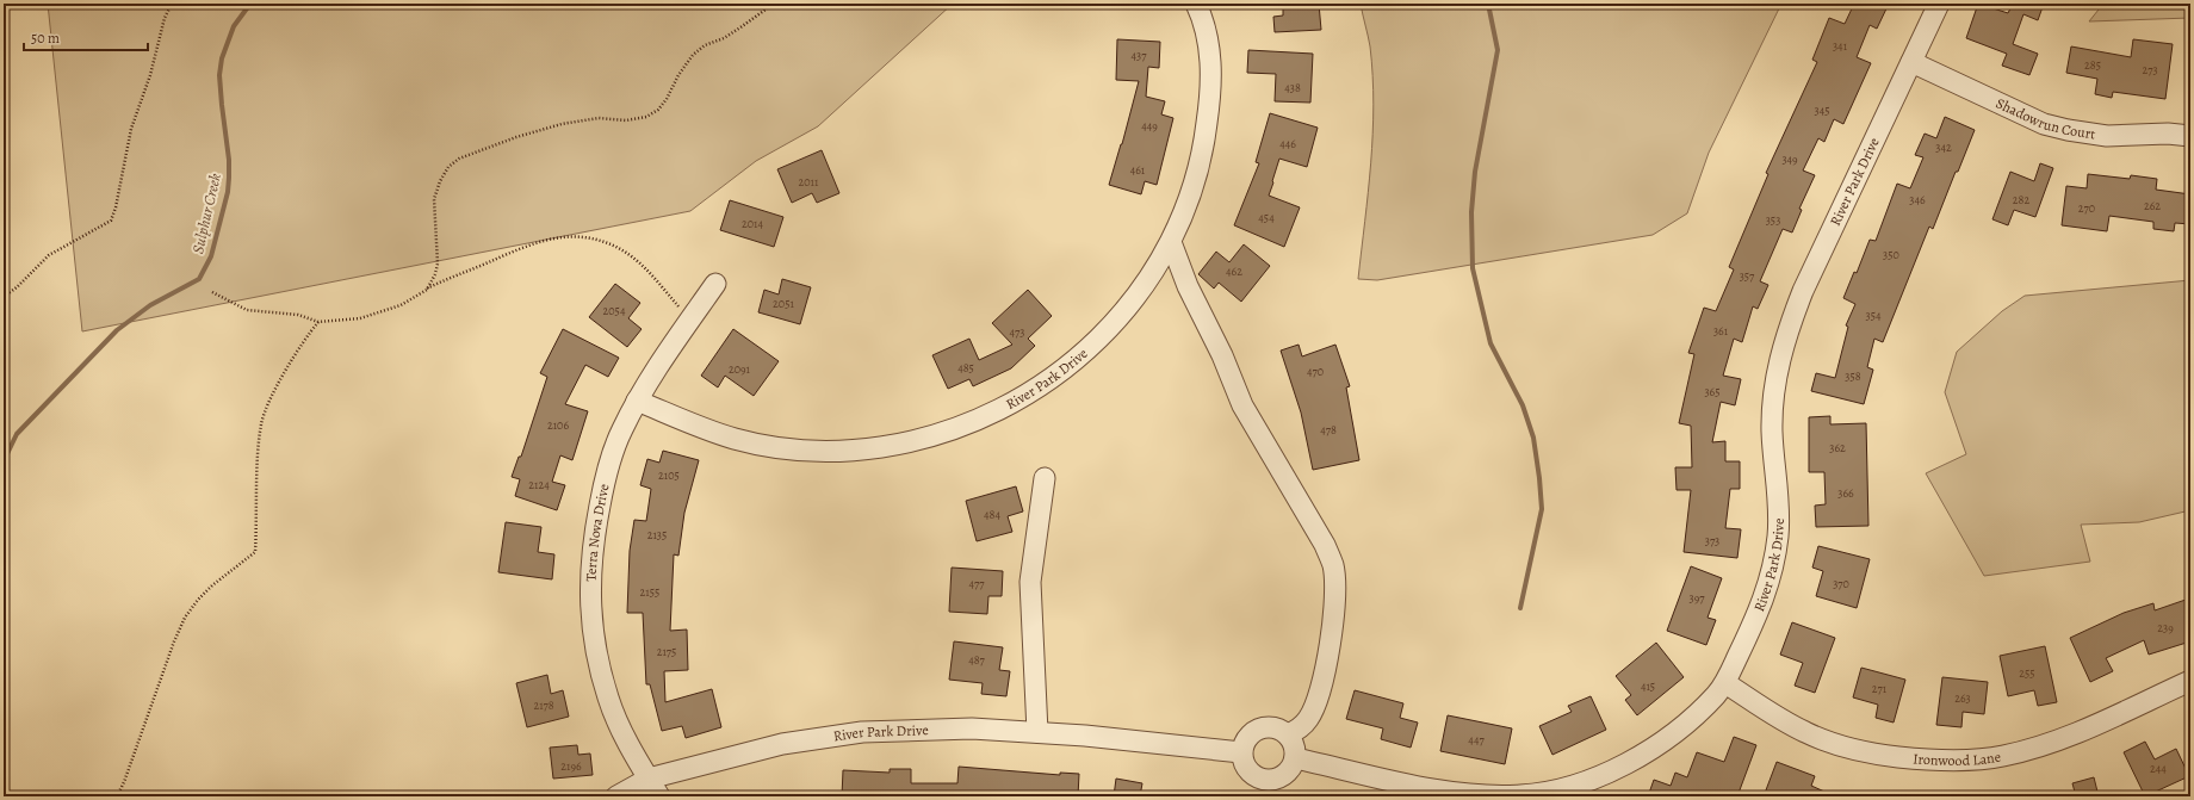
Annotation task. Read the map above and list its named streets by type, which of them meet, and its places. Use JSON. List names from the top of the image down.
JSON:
{
  "streets": {
    "street": [
      "Shadowrun Court",
      "River Park Drive",
      "Terra Nova Drive",
      "Ironwood Lane"
    ]
  },
  "crossings": [
    ["Shadowrun Court", "River Park Drive"],
    ["River Park Drive", "Terra Nova Drive"],
    ["River Park Drive", "Ironwood Lane"]
  ],
  "water": ["Sulphur Creek"],
  "house_numbers": [
    "341",
    "437",
    "285",
    "273",
    "438",
    "345",
    "449",
    "446",
    "342",
    "349",
    "461",
    "2011",
    "346",
    "282",
    "262",
    "270",
    "454",
    "353",
    "2014",
    "350",
    "462",
    "357",
    "2051",
    "2054",
    "354",
    "361",
    "473",
    "485",
    "2091",
    "470",
    "358",
    "365",
    "2106",
    "478",
    "362",
    "2105",
    "2124",
    "366",
    "484",
    "2135",
    "373",
    "477",
    "370",
    "2155",
    "397",
    "239",
    "2175",
    "487",
    "255",
    "415",
    "271",
    "263",
    "2178",
    "447",
    "2196",
    "244"
  ],
  "scale_bar": "50 m"
}
